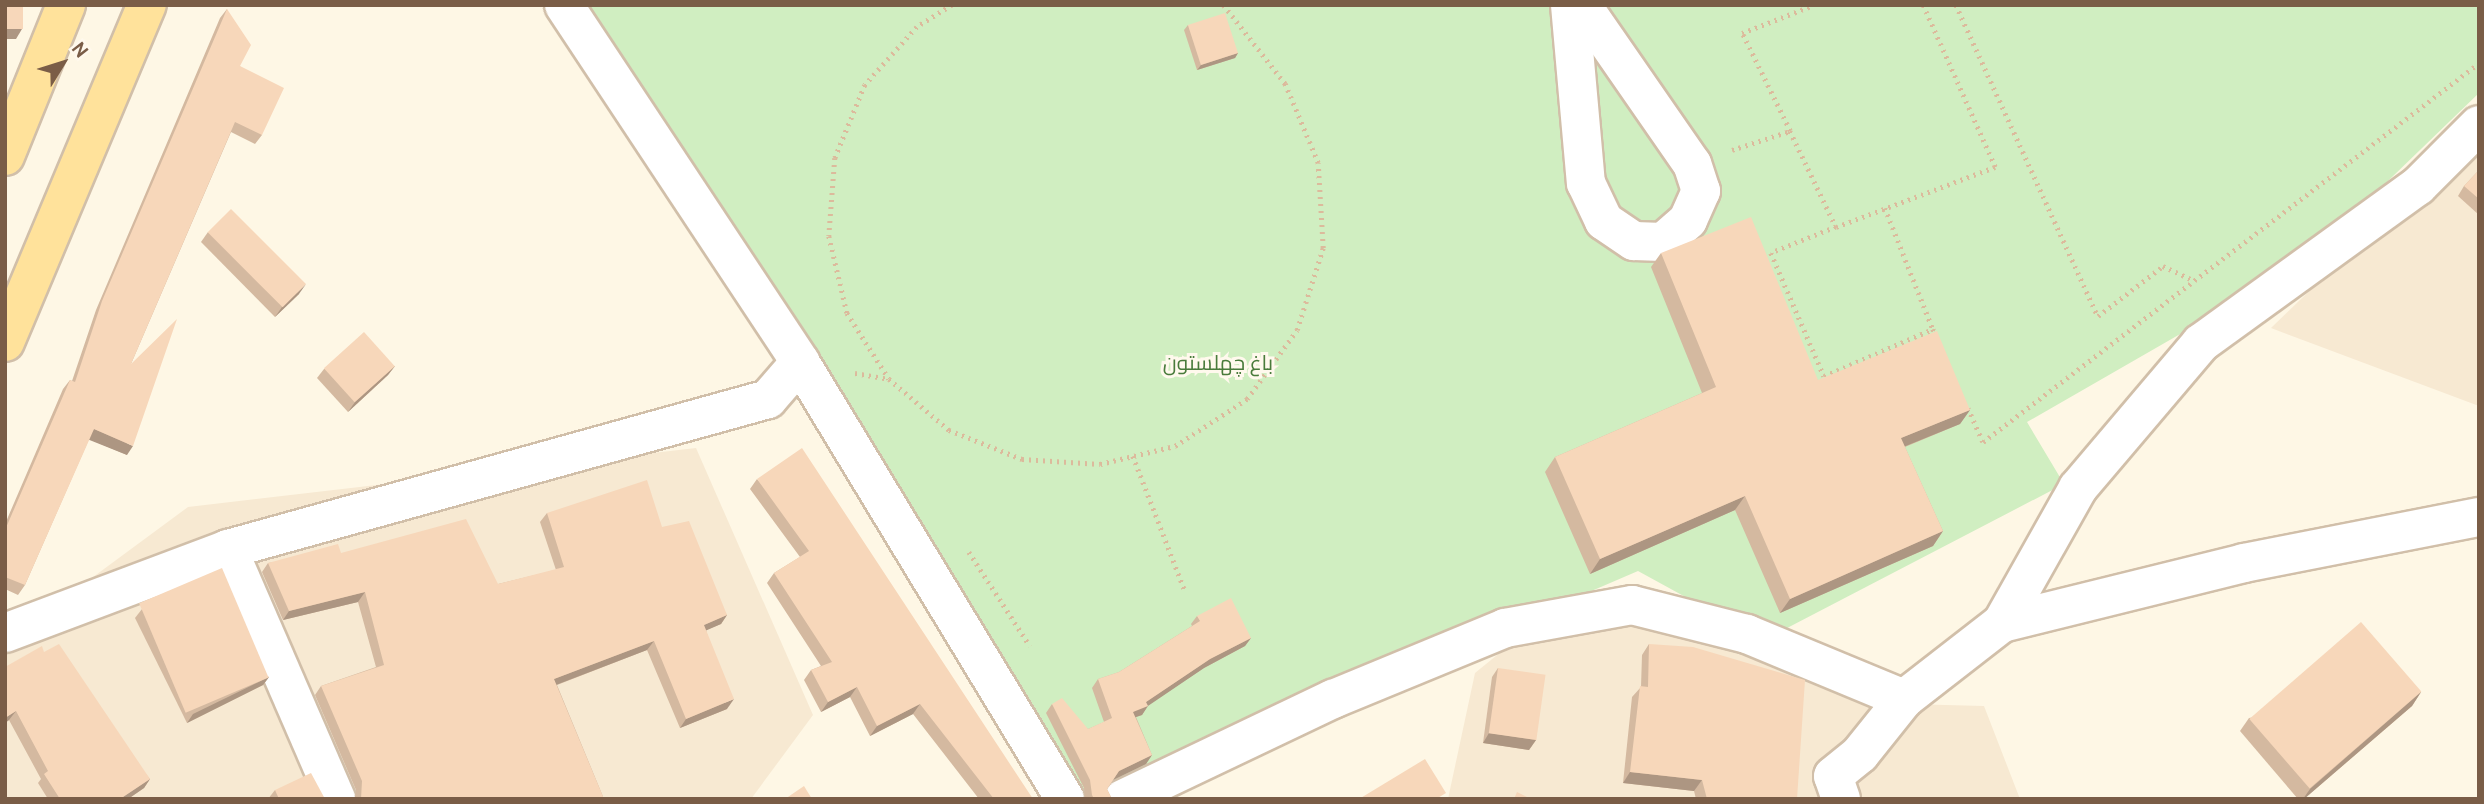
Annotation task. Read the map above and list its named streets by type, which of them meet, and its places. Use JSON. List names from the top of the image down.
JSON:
{
  "parks": ["باغ چهلستون"],
  "north": "top right"
}
